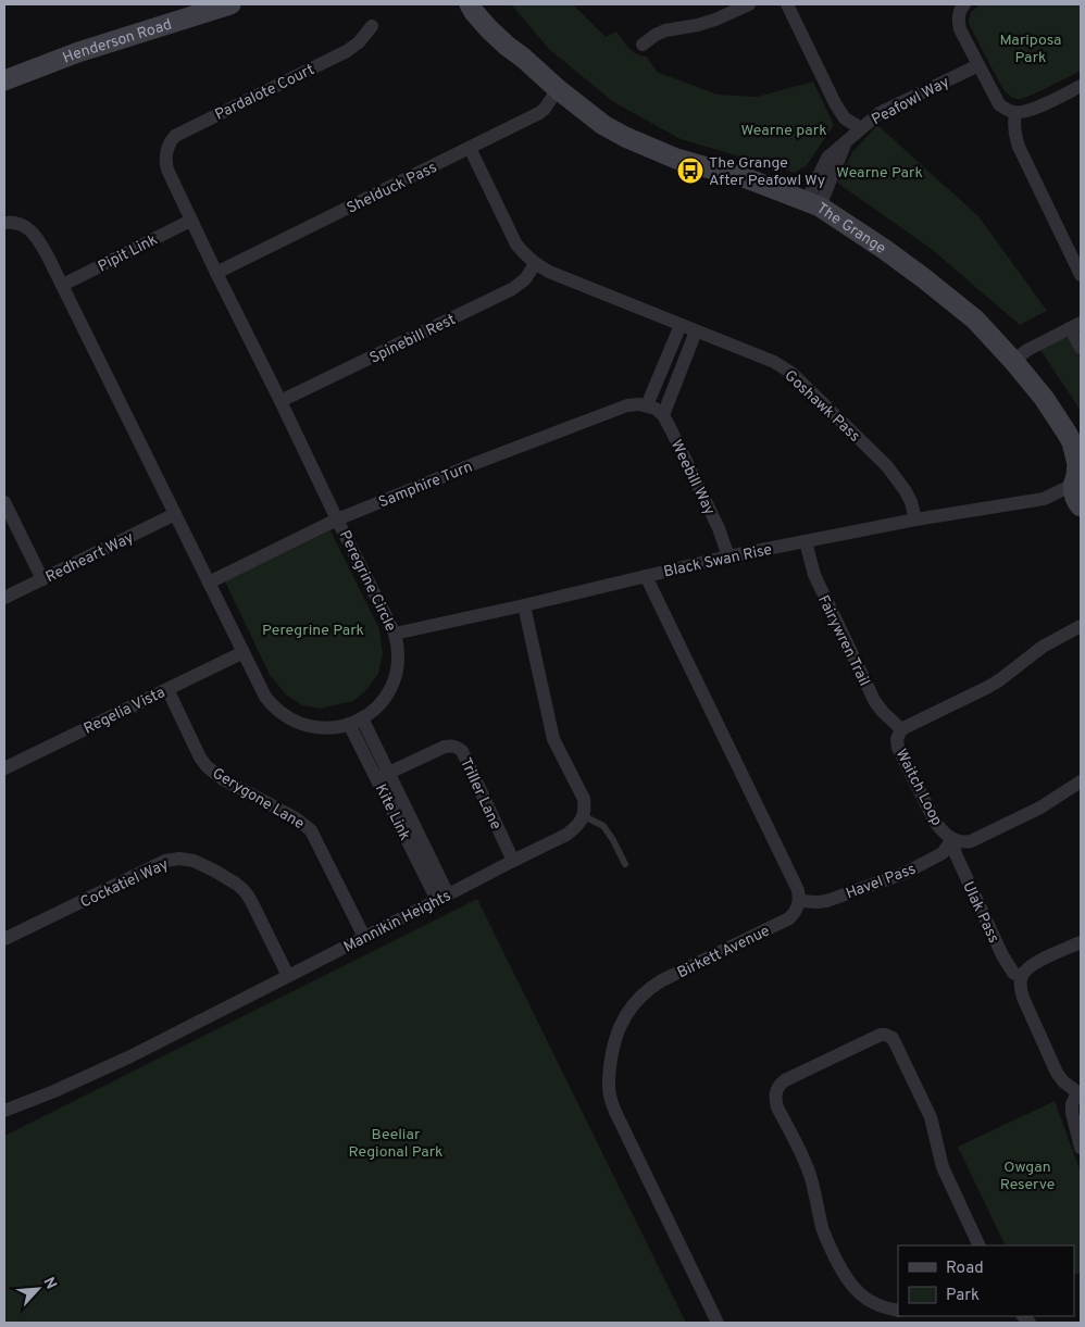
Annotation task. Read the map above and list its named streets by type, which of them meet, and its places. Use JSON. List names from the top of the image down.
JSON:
{
  "streets": {
    "street": [
      "Henderson Road",
      "Pardalote Court",
      "Peafowl Way",
      "Shelduck Pass",
      "The Grange",
      "Pipit Link",
      "Spinebill Rest",
      "Goshawk Pass",
      "Weebill Way",
      "Samphire Turn",
      "Redheart Way",
      "Black Swan Rise",
      "Peregrine Circle",
      "Fairywren Trail",
      "Regelia Vista",
      "Waitch Loop",
      "Triller Lane",
      "Gerygone Lane",
      "Kite Link",
      "Havel Pass",
      "Cockatiel Way",
      "Ulak Pass",
      "Mannikin Heights",
      "Birkett Avenue"
    ]
  },
  "crossings": [
    ["Pardalote Court", "Peregrine Circle"],
    ["Peafowl Way", "The Grange"],
    ["Shelduck Pass", "The Grange"],
    ["Shelduck Pass", "Goshawk Pass"],
    ["Shelduck Pass", "Peregrine Circle"],
    ["The Grange", "Black Swan Rise"],
    ["Pipit Link", "Peregrine Circle"],
    ["Spinebill Rest", "Goshawk Pass"],
    ["Spinebill Rest", "Peregrine Circle"],
    ["Goshawk Pass", "Black Swan Rise"],
    ["Weebill Way", "Black Swan Rise"],
    ["Samphire Turn", "Peregrine Circle"],
    ["Black Swan Rise", "Peregrine Circle"],
    ["Black Swan Rise", "Fairywren Trail"],
    ["Peregrine Circle", "Kite Link"],
    ["Fairywren Trail", "Waitch Loop"],
    ["Regelia Vista", "Gerygone Lane"],
    ["Waitch Loop", "Havel Pass"],
    ["Waitch Loop", "Ulak Pass"],
    ["Triller Lane", "Kite Link"],
    ["Triller Lane", "Mannikin Heights"],
    ["Gerygone Lane", "Mannikin Heights"],
    ["Kite Link", "Mannikin Heights"],
    ["Havel Pass", "Ulak Pass"],
    ["Havel Pass", "Birkett Avenue"],
    ["Cockatiel Way", "Mannikin Heights"]
  ],
  "parks": [
    "Mariposa Park",
    "Wearne park",
    "Wearne Park",
    "Peregrine Park",
    "Beeliar Regional Park",
    "Owgan Reserve"
  ],
  "places": {
    "bus stop": ["The Grange After Peafowl Wy"]
  },
  "legend": ["Road", "Park"],
  "north": "top right"
}
